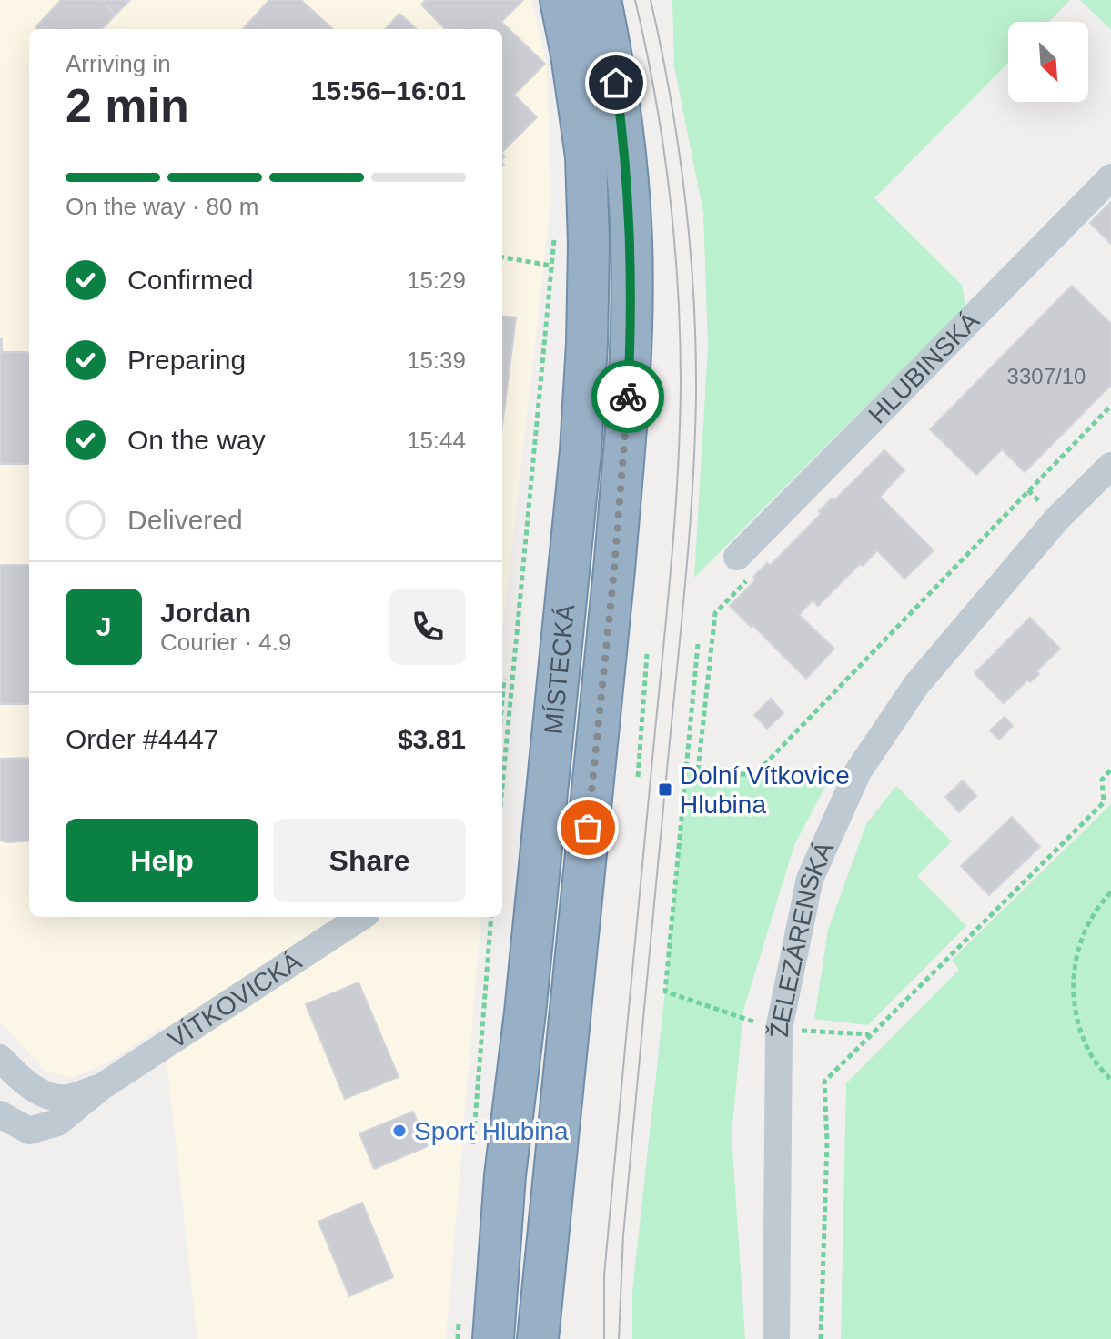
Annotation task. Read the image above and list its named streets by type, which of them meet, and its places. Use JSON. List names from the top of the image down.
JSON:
{
  "streets": {
    "highway": ["MÍSTECKÁ"],
    "street": ["HLUBINSKÁ", "ŽELEZÁRENSKÁ", "VÍTKOVICKÁ"]
  },
  "places": {
    "transit": ["Dolní Vítkovice Hlubina"],
    "other": ["Sport Hlubina"]
  },
  "house_numbers": ["3307/10"],
  "north": "bottom right",
  "page": {
    "heading": ["2 min", "Arriving in", "15:56–16:01"],
    "panel": [
      "Jordan",
      "Courier · 4.9",
      "Order #4447",
      "$3.81"
    ],
    "bar": "On the way · 80 m",
    "list": [
      ["Confirmed", "15:29"],
      ["Preparing", "15:39"],
      ["On the way", "15:44"],
      "Delivered"
    ],
    "round": "J",
    "buttons": ["Help", "Share"]
  }
}
